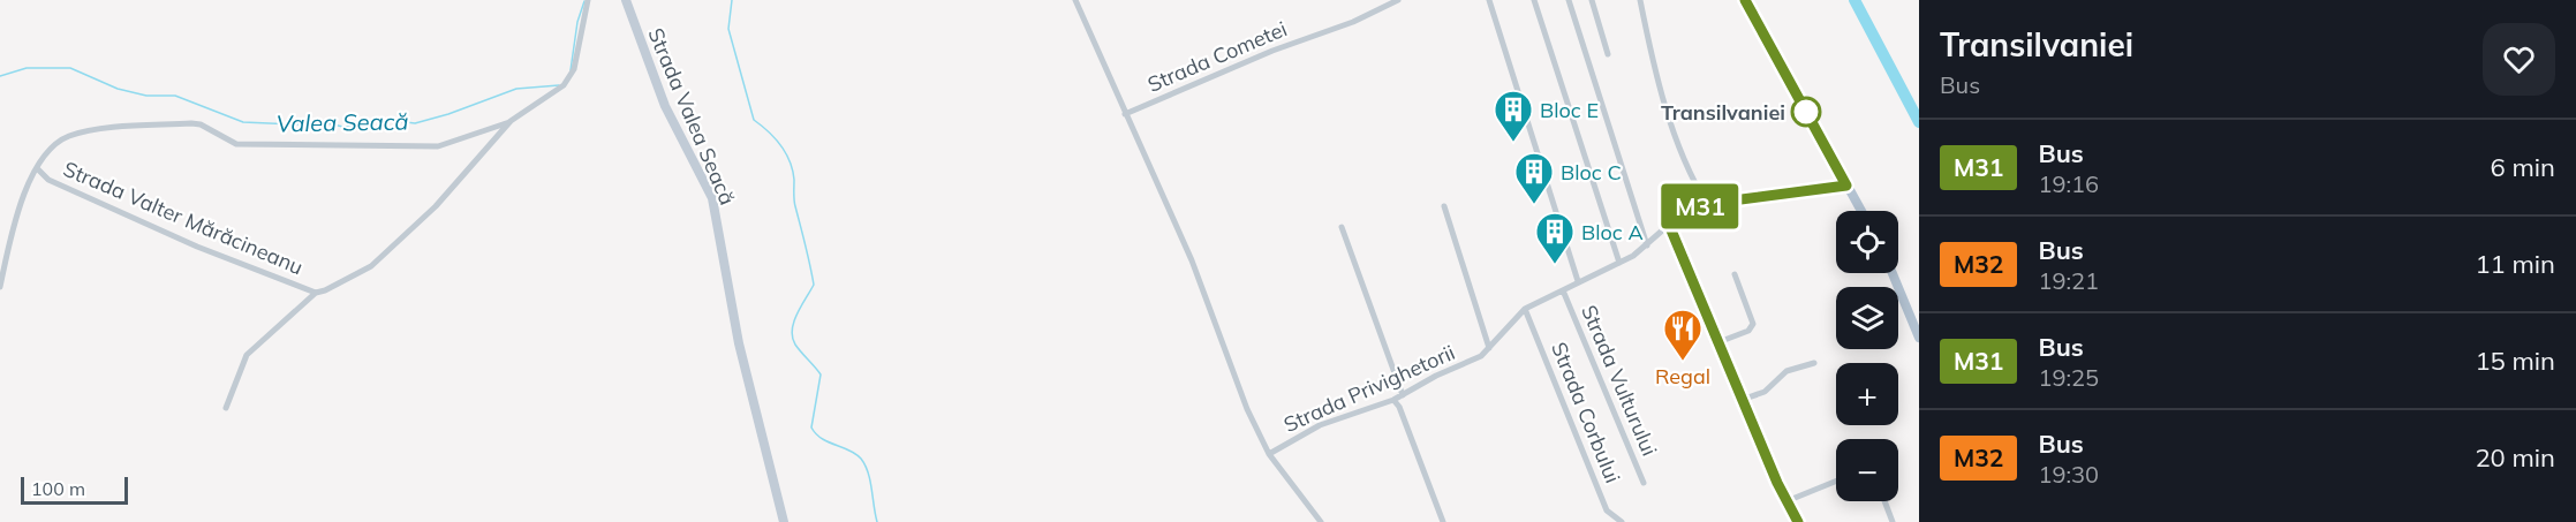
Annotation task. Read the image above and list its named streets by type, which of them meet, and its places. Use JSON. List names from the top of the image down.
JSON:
{
  "streets": {
    "main road": ["Strada Valea Seacă"],
    "street": [
      "Strada Cometei",
      "Strada Valter Mărăcineanu",
      "Strada Vulturului",
      "Strada Privighetorii",
      "Strada Corbului"
    ]
  },
  "crossings": [
    ["Strada Vulturului", "Strada Privighetorii"],
    ["Strada Privighetorii", "Strada Corbului"]
  ],
  "water": ["Valea Seacă"],
  "places": {
    "other": ["Transilvaniei"],
    "building": ["Bloc E", "Bloc C", "Bloc A"],
    "restaurant": ["Regal"]
  },
  "lines": ["bus line M31"],
  "scale_bar": "100 m",
  "page": {
    "on_map": "M31",
    "heading": ["Transilvaniei", "Bus"],
    "list": [
      {
        "mark": "M31",
        "name": "Bus",
        "note": "19:16",
        "value": "6 min"
      },
      {
        "mark": "M32",
        "name": "Bus",
        "note": "19:21",
        "value": "11 min"
      },
      {
        "mark": "M31",
        "name": "Bus",
        "note": "19:25",
        "value": "15 min"
      },
      {
        "mark": "M32",
        "name": "Bus",
        "note": "19:30",
        "value": "20 min"
      }
    ],
    "map_buttons": ["+", "−"],
    "scale": "100 m"
  }
}
